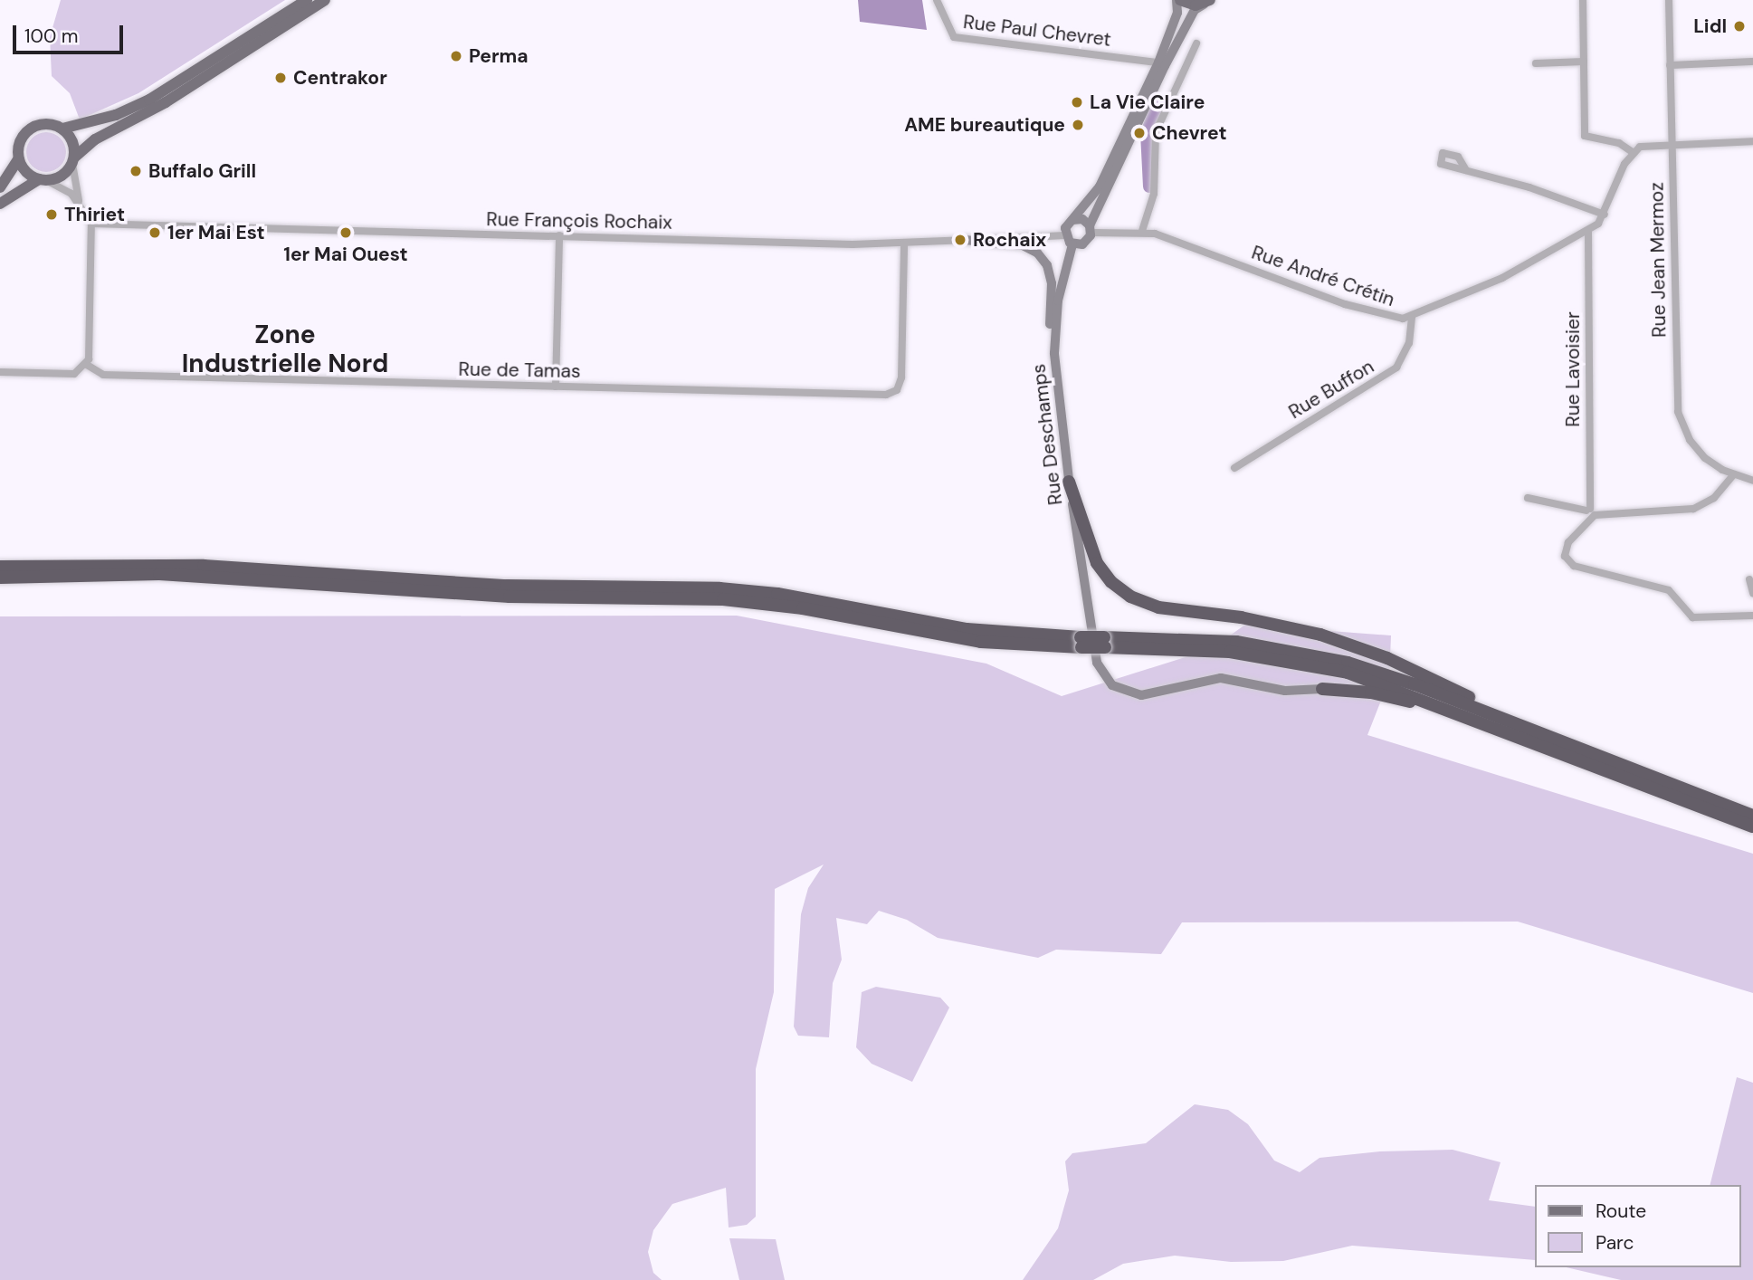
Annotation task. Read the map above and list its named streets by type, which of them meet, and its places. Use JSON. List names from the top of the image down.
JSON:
{
  "streets": {
    "main road": ["Rue Deschamps"],
    "street": [
      "Rue Paul Chevret",
      "Rue François Rochaix",
      "Rue Jean Mermoz",
      "Rue André Crétin",
      "Rue Lavoisier",
      "Rue de Tamas",
      "Rue Buffon"
    ]
  },
  "crossings": [
    ["Rue François Rochaix", "Rue André Crétin"],
    ["Rue François Rochaix", "Rue de Tamas"],
    ["Rue François Rochaix", "Rue Deschamps"],
    ["Rue André Crétin", "Rue Lavoisier"],
    ["Rue André Crétin", "Rue Buffon"],
    ["Rue André Crétin", "Rue Deschamps"]
  ],
  "districts": ["Zone Industrielle Nord"],
  "places": [
    "Lidl",
    "Perma",
    "Centrakor",
    "La Vie Claire",
    "AME bureautique",
    "Chevret",
    "Buffalo Grill",
    "Thiriet",
    "1er Mai Est",
    "1er Mai Ouest",
    "Rochaix"
  ],
  "legend": ["Route", "Parc"],
  "scale_bar": "100 m"
}
